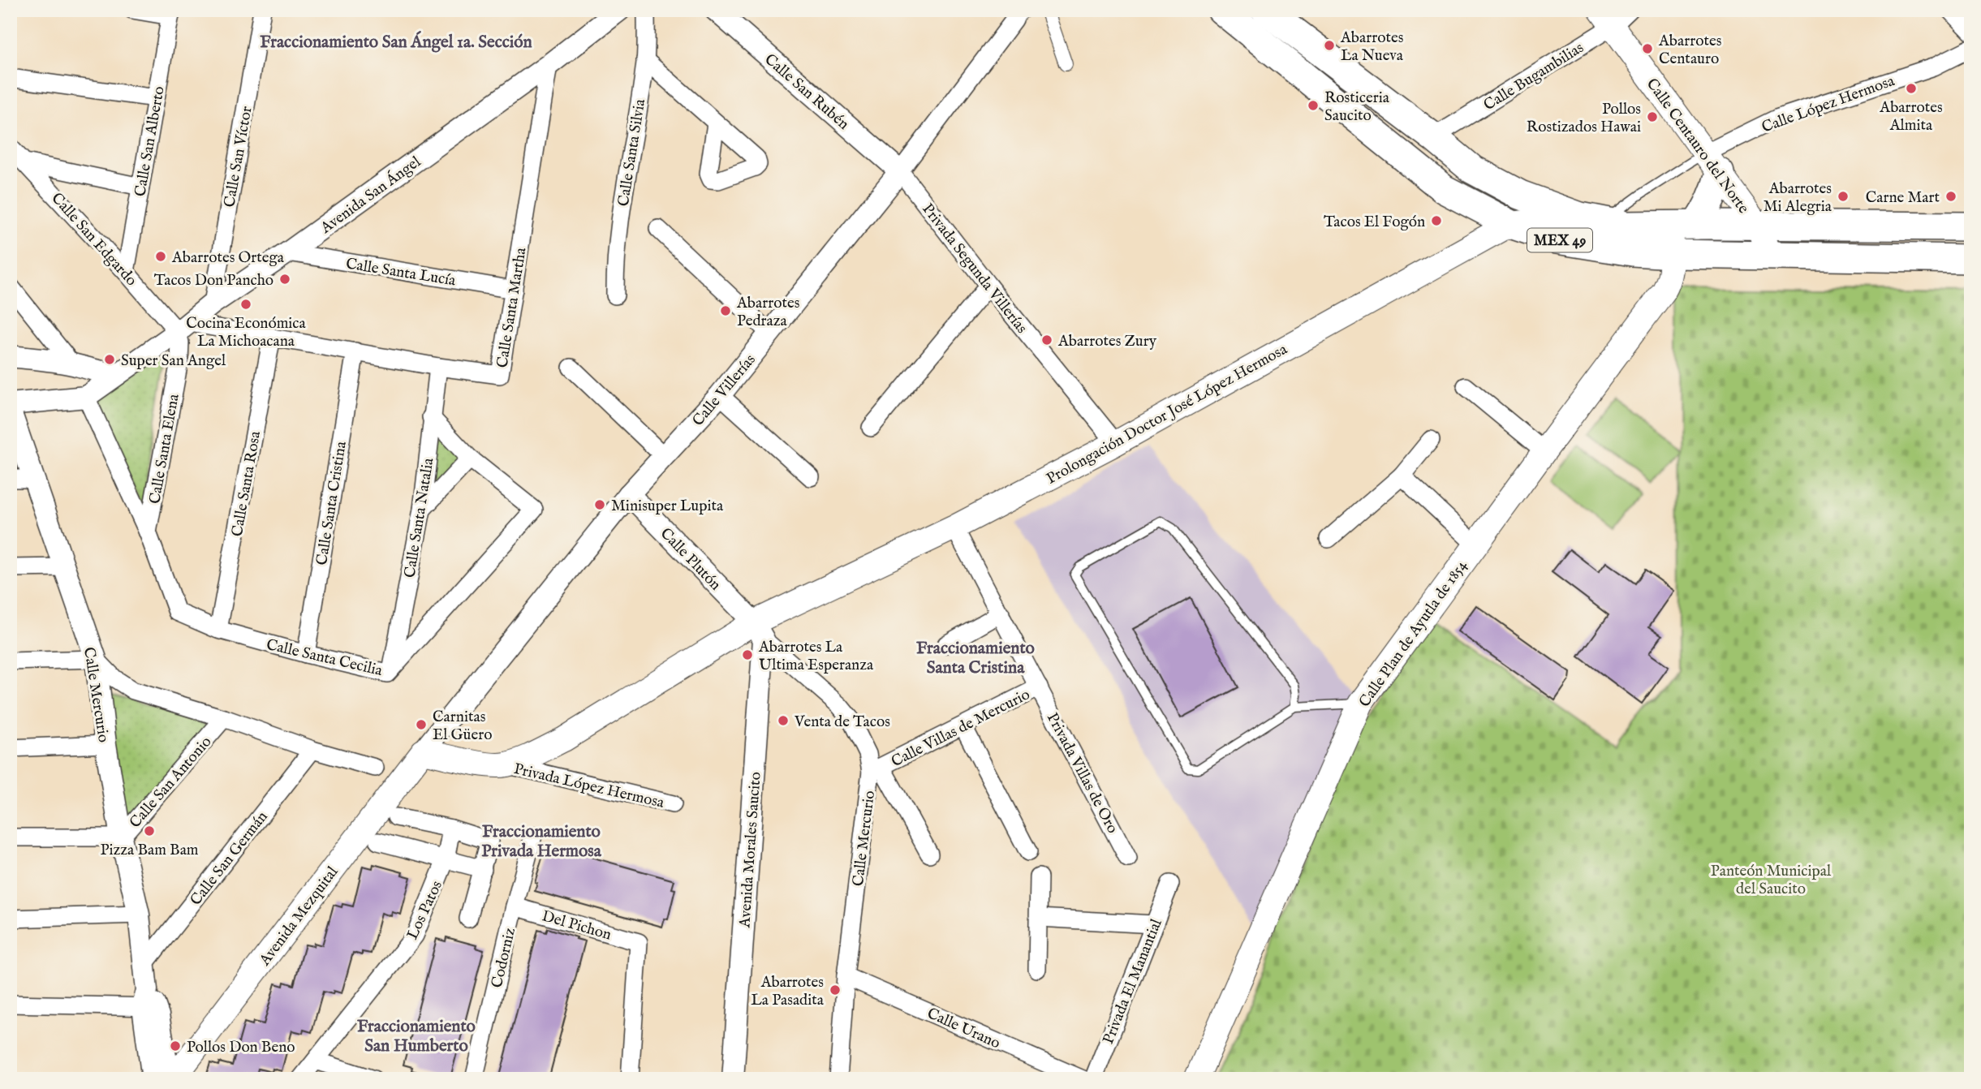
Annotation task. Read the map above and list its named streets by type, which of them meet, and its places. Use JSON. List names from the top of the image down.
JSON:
{
  "streets": {
    "main road": [
      "Calle Centauro del Norte",
      "MEX 49",
      "Prolongación Doctor José López Hermosa",
      "Calle Plan de Ayutla de 1854",
      "Avenida Mezquital"
    ],
    "street": [
      "Calle Bugambilias",
      "Calle San Rubén",
      "Calle López Hermosa",
      "Calle San Alberto",
      "Calle Santa Silvia",
      "Calle San Víctor",
      "Avenida San Ángel",
      "Calle San Edgardo",
      "Privada Segunda Villerías",
      "Calle Santa Lucía",
      "Calle Santa Martha",
      "Calle Villerías",
      "Calle Santa Elena",
      "Calle Santa Rosa",
      "Calle Santa Cristina",
      "Calle Santa Natalia",
      "Calle Plutón",
      "Calle Santa Cecilia",
      "Calle Mercurio",
      "Calle Villas de Mercurio",
      "Privada Villas de Oro",
      "Calle San Antonio",
      "Privada López Hermosa",
      "Avenida Morales Saucito",
      "Calle San Germán",
      "Los Patos",
      "Del Pichon",
      "Codorniz",
      "Privada El Manantial",
      "Calle Urano"
    ]
  },
  "crossings": [
    ["Calle Bugambilias", "Calle Centauro del Norte"],
    ["Calle Bugambilias", "MEX 49"],
    ["Calle San Rubén", "Privada Segunda Villerías"],
    ["Calle San Rubén", "Calle Villerías"],
    ["Calle López Hermosa", "Calle Centauro del Norte"],
    ["Calle López Hermosa", "MEX 49"],
    ["Calle López Hermosa", "Prolongación Doctor José López Hermosa"],
    ["Calle San Alberto", "Calle San Edgardo"],
    ["Calle Centauro del Norte", "MEX 49"],
    ["Calle San Víctor", "Avenida San Ángel"],
    ["Avenida San Ángel", "Calle San Edgardo"],
    ["Avenida San Ángel", "Calle Santa Lucía"],
    ["Avenida San Ángel", "Calle Santa Martha"],
    ["Avenida San Ángel", "Calle Santa Elena"],
    ["Avenida San Ángel", "Calle Santa Cecilia"],
    ["Calle San Edgardo", "Calle Santa Martha"],
    ["Calle San Edgardo", "Calle Santa Elena"],
    ["MEX 49", "Prolongación Doctor José López Hermosa"],
    ["MEX 49", "Calle Plan de Ayutla de 1854"],
    ["Privada Segunda Villerías", "Calle Villerías"],
    ["Privada Segunda Villerías", "Prolongación Doctor José López Hermosa"],
    ["Calle Santa Lucía", "Calle Santa Martha"],
    ["Calle Santa Martha", "Calle Santa Elena"],
    ["Calle Santa Martha", "Calle Santa Rosa"],
    ["Calle Santa Martha", "Calle Santa Cristina"],
    ["Calle Santa Martha", "Calle Santa Natalia"],
    ["Calle Villerías", "Calle Plutón"],
    ["Calle Villerías", "Avenida Mezquital"],
    ["Prolongación Doctor José López Hermosa", "Calle Plutón"],
    ["Prolongación Doctor José López Hermosa", "Calle Mercurio"],
    ["Prolongación Doctor José López Hermosa", "Privada Villas de Oro"],
    ["Prolongación Doctor José López Hermosa", "Privada López Hermosa"],
    ["Prolongación Doctor José López Hermosa", "Avenida Morales Saucito"],
    ["Calle Santa Elena", "Calle Santa Cecilia"],
    ["Calle Santa Rosa", "Calle Santa Cecilia"],
    ["Calle Santa Cristina", "Calle Santa Cecilia"],
    ["Calle Santa Natalia", "Calle Santa Cecilia"],
    ["Calle Plutón", "Calle Mercurio"],
    ["Calle Plutón", "Avenida Morales Saucito"],
    ["Calle Mercurio", "Calle Villas de Mercurio"],
    ["Calle Mercurio", "Calle San Antonio"],
    ["Calle Mercurio", "Avenida Morales Saucito"],
    ["Calle Mercurio", "Calle San Germán"],
    ["Calle Mercurio", "Avenida Mezquital"],
    ["Calle Mercurio", "Calle Urano"],
    ["Calle Villas de Mercurio", "Privada Villas de Oro"],
    ["Del Pichon", "Codorniz"]
  ],
  "districts": [
    "Fraccionamiento San Ángel 1a. Sección",
    "Fraccionamiento Santa Cristina",
    "Fraccionamiento Privada Hermosa",
    "Fraccionamiento San Humberto"
  ],
  "parks": ["Panteón Municipal del Saucito"],
  "places": [
    "Abarrotes La Nueva",
    "Abarrotes Centauro",
    "Abarrotes Almita",
    "Rosticeria Saucito",
    "Pollos Rostizados Hawai",
    "Abarrotes Mi Alegria",
    "Carne Mart",
    "Tacos El Fogón",
    "Abarrotes Ortega",
    "Tacos Don Pancho",
    "Cocina Económica La Michoacana",
    "Abarrotes Pedraza",
    "Abarrotes Zury",
    "Super San Angel",
    "Minisuper Lupita",
    "Abarrotes La Ultima Esperanza",
    "Venta de Tacos",
    "Carnitas El Güero",
    "Pizza Bam Bam",
    "Abarrotes La Pasadita",
    "Pollos Don Beno"
  ]
}
